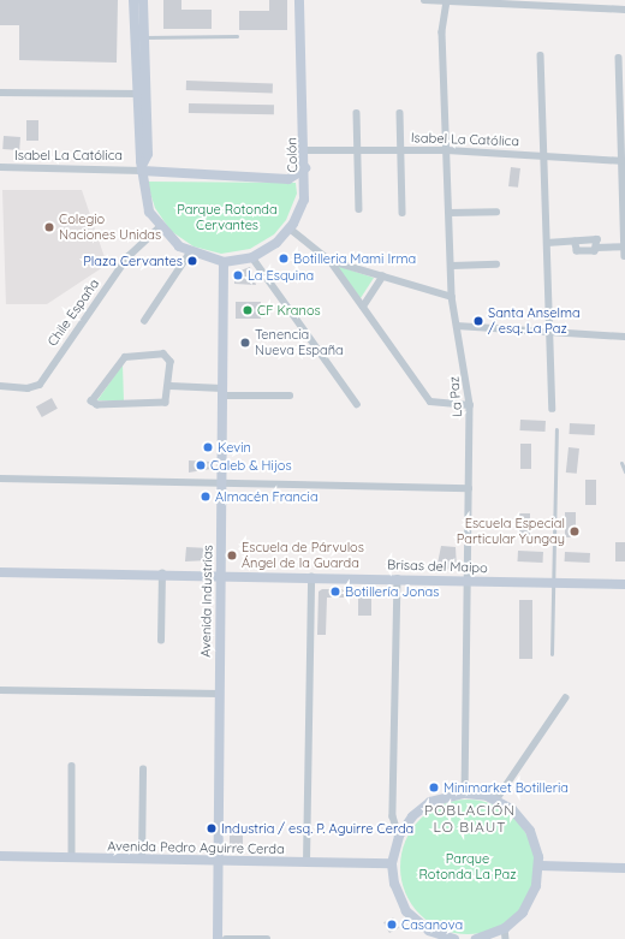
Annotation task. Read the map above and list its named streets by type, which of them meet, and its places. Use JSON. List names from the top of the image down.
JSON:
{
  "streets": {
    "street": [
      "Isabel La Católica",
      "Colón",
      "Chile España",
      "La Paz",
      "Brisas del Maipo",
      "Avenida Industrias",
      "Avenida Pedro Aguirre Cerda"
    ]
  },
  "crossings": [
    ["Isabel La Católica", "Colón"],
    ["Isabel La Católica", "La Paz"],
    ["Colón", "Avenida Industrias"],
    ["La Paz", "Brisas del Maipo"],
    ["Brisas del Maipo", "Avenida Industrias"],
    ["Avenida Industrias", "Avenida Pedro Aguirre Cerda"]
  ],
  "districts": ["POBLACIÓN LO BIAUT"],
  "parks": ["Parque Rotonda Cervantes", "Parque Rotonda La Paz"],
  "places": [
    "Colegio Naciones Unidas",
    "Botilleria Mami Irma",
    "Plaza Cervantes",
    "La Esquina",
    "CF Kranos",
    "Santa Anselma / esq. La Paz",
    "Tenencia Nueva España",
    "Kevin",
    "Caleb & Hijos",
    "Almacén Francia",
    "Escuela Especial Particular Yungay",
    "Escuela de Párvulos Ángel de la Guarda",
    "Botillería Jonas",
    "Minimarket Botilleria",
    "Industria / esq. P. Aguirre Cerda",
    "Casanova"
  ]
}
